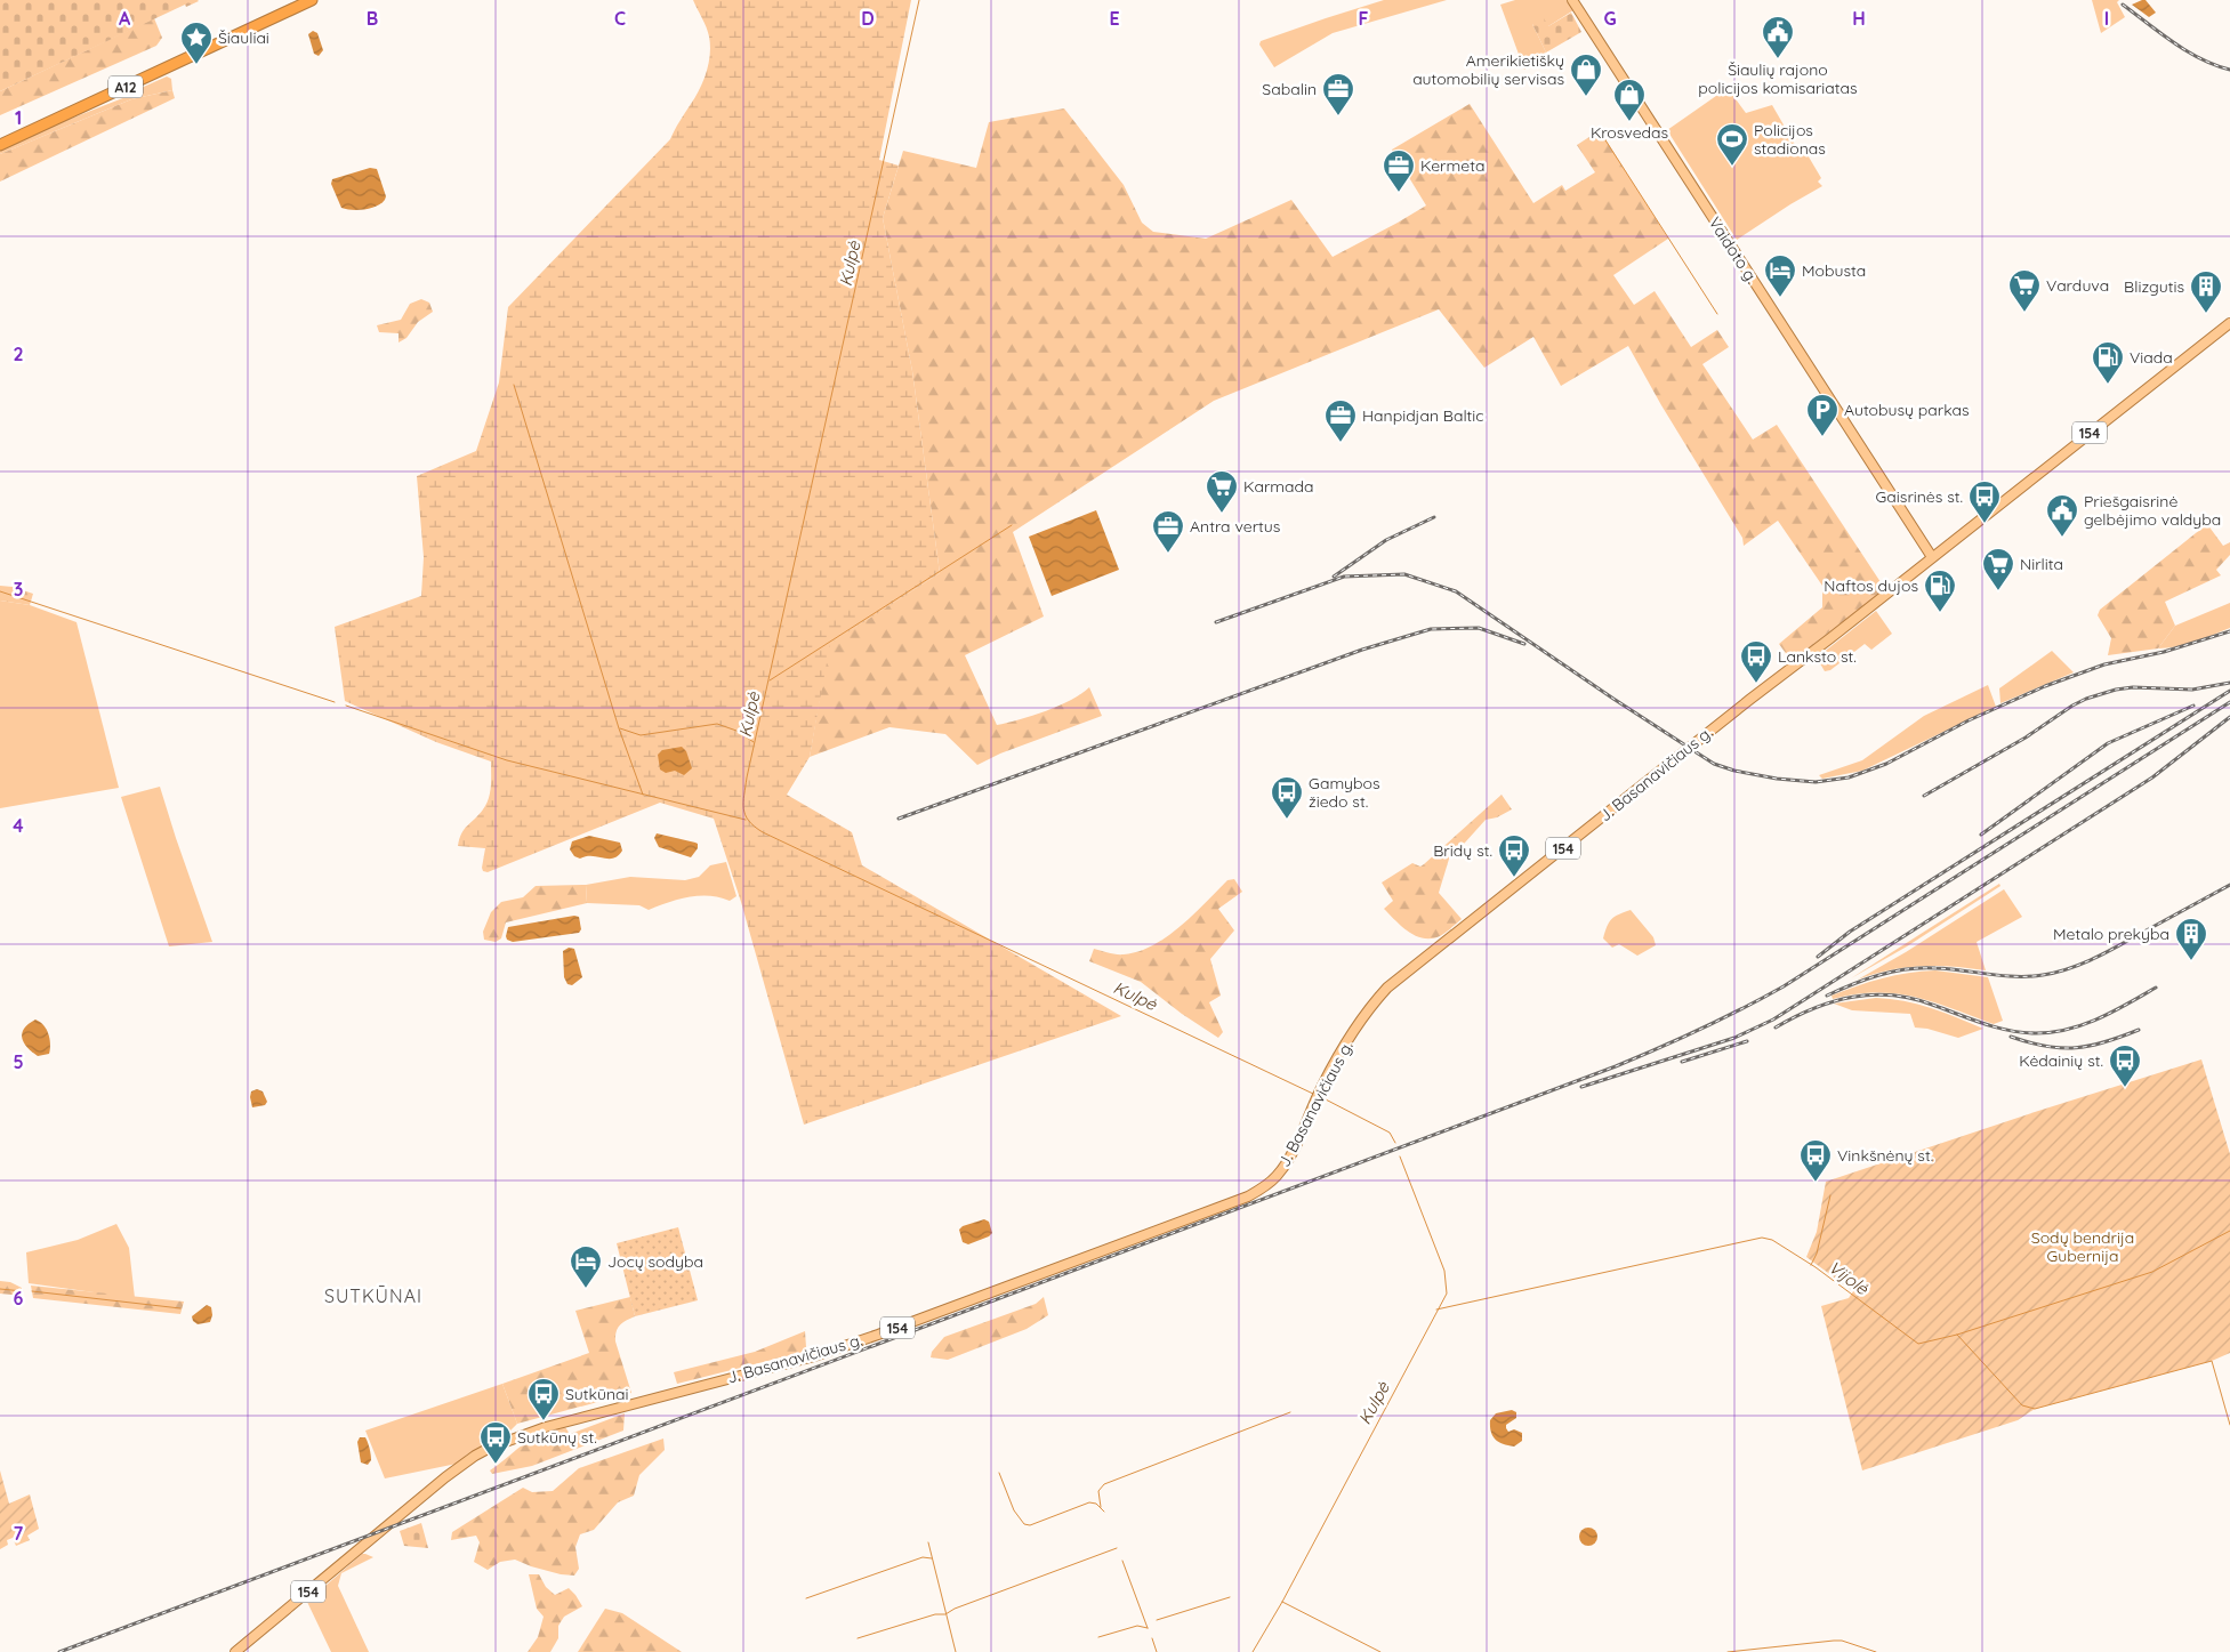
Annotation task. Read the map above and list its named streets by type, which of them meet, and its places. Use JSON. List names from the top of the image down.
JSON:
{
  "streets": {
    "highway": ["A12"],
    "main road": ["Vaidoto g.", "154", "J. Basanavičiaus g."]
  },
  "crossings": [
    ["Vaidoto g.", "J. Basanavičiaus g."]
  ],
  "districts": ["SUTKŪNAI"],
  "water": ["Kulpė", "Vijolė"],
  "parks": ["Sodų bendrija Gubernija"],
  "places": {
    "public building": ["Šiaulių rajono policijos komisariatas", "Priešgaisrinė gelbėjimo valdyba"],
    "place": ["Šiauliai"],
    "shop": ["Amerikietiškų automobilių servisas", "Krosvedas"],
    "office": [
      "Sabalin",
      "Kermeta",
      "Hanpidjan Baltic",
      "Antra vertus"
    ],
    "sports": ["Policijos stadionas"],
    "hotel": ["Mobusta", "Jocų sodyba"],
    "supermarket": ["Varduva", "Karmada", "Nirlita"],
    "building": ["Blizgutis", "Metalo prekyba"],
    "fuel station": ["Viada", "Naftos dujos"],
    "parking": ["Autobusų parkas"],
    "bus stop": [
      "Gaisrinės st.",
      "Lanksto st.",
      "Gamybos žiedo st.",
      "Bridų st.",
      "Kėdainių st.",
      "Vinkšnėnų st.",
      "Sutkūnai",
      "Sutkūnų st."
    ]
  },
  "grid": {
    "columns": [
      "A",
      "B",
      "C",
      "D",
      "E",
      "F",
      "G",
      "H",
      "I"
    ],
    "rows": [
      "1",
      "2",
      "3",
      "4",
      "5",
      "6",
      "7"
    ]
  }
}
